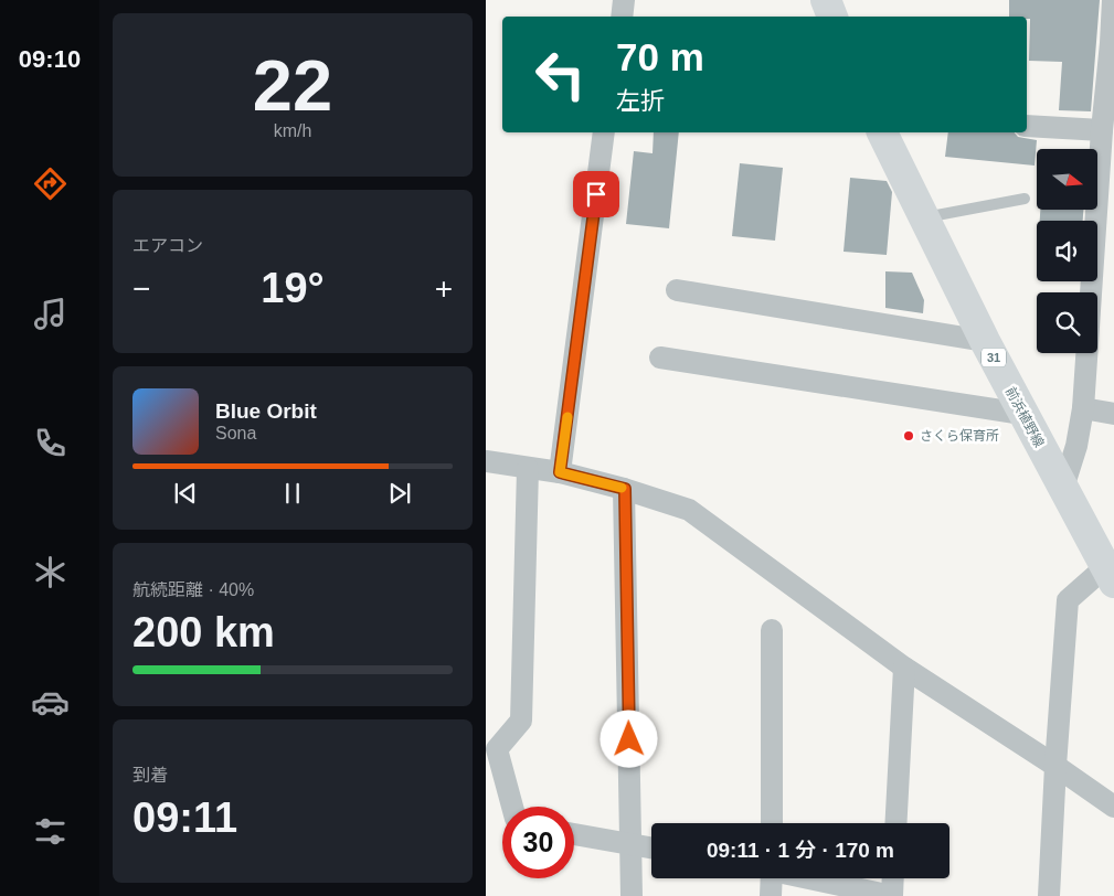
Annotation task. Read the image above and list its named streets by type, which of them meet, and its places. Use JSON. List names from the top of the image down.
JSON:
{
  "streets": {
    "main road": ["31", "前浜植野線"]
  },
  "places": ["さくら保育所"],
  "north": "right",
  "page": {
    "tabs": "09:10",
    "tile": [
      ["22", "km/h"],
      "エアコン",
      ["航続距離 · 40%", "200 km"],
      ["到着", "09:11"]
    ],
    "turn": ["70 m", "左折"],
    "heat": ["−", "19°", "+"],
    "song": ["Blue Orbit", "Sona"],
    "limit": "30",
    "trip": "09:11 · 1 分 · 170 m"
  }
}
